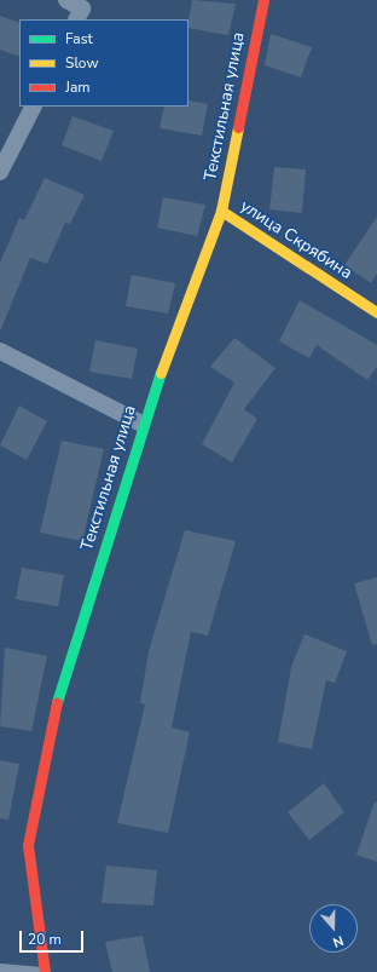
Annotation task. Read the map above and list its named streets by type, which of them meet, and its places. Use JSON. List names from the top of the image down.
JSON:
{
  "streets": {
    "street": ["Текстильная улица", "улица Скрябина"]
  },
  "crossings": [
    ["Текстильная улица", "улица Скрябина"]
  ],
  "legend": ["Fast", "Slow", "Jam"],
  "scale_bar": "20 m",
  "north": "bottom"
}
